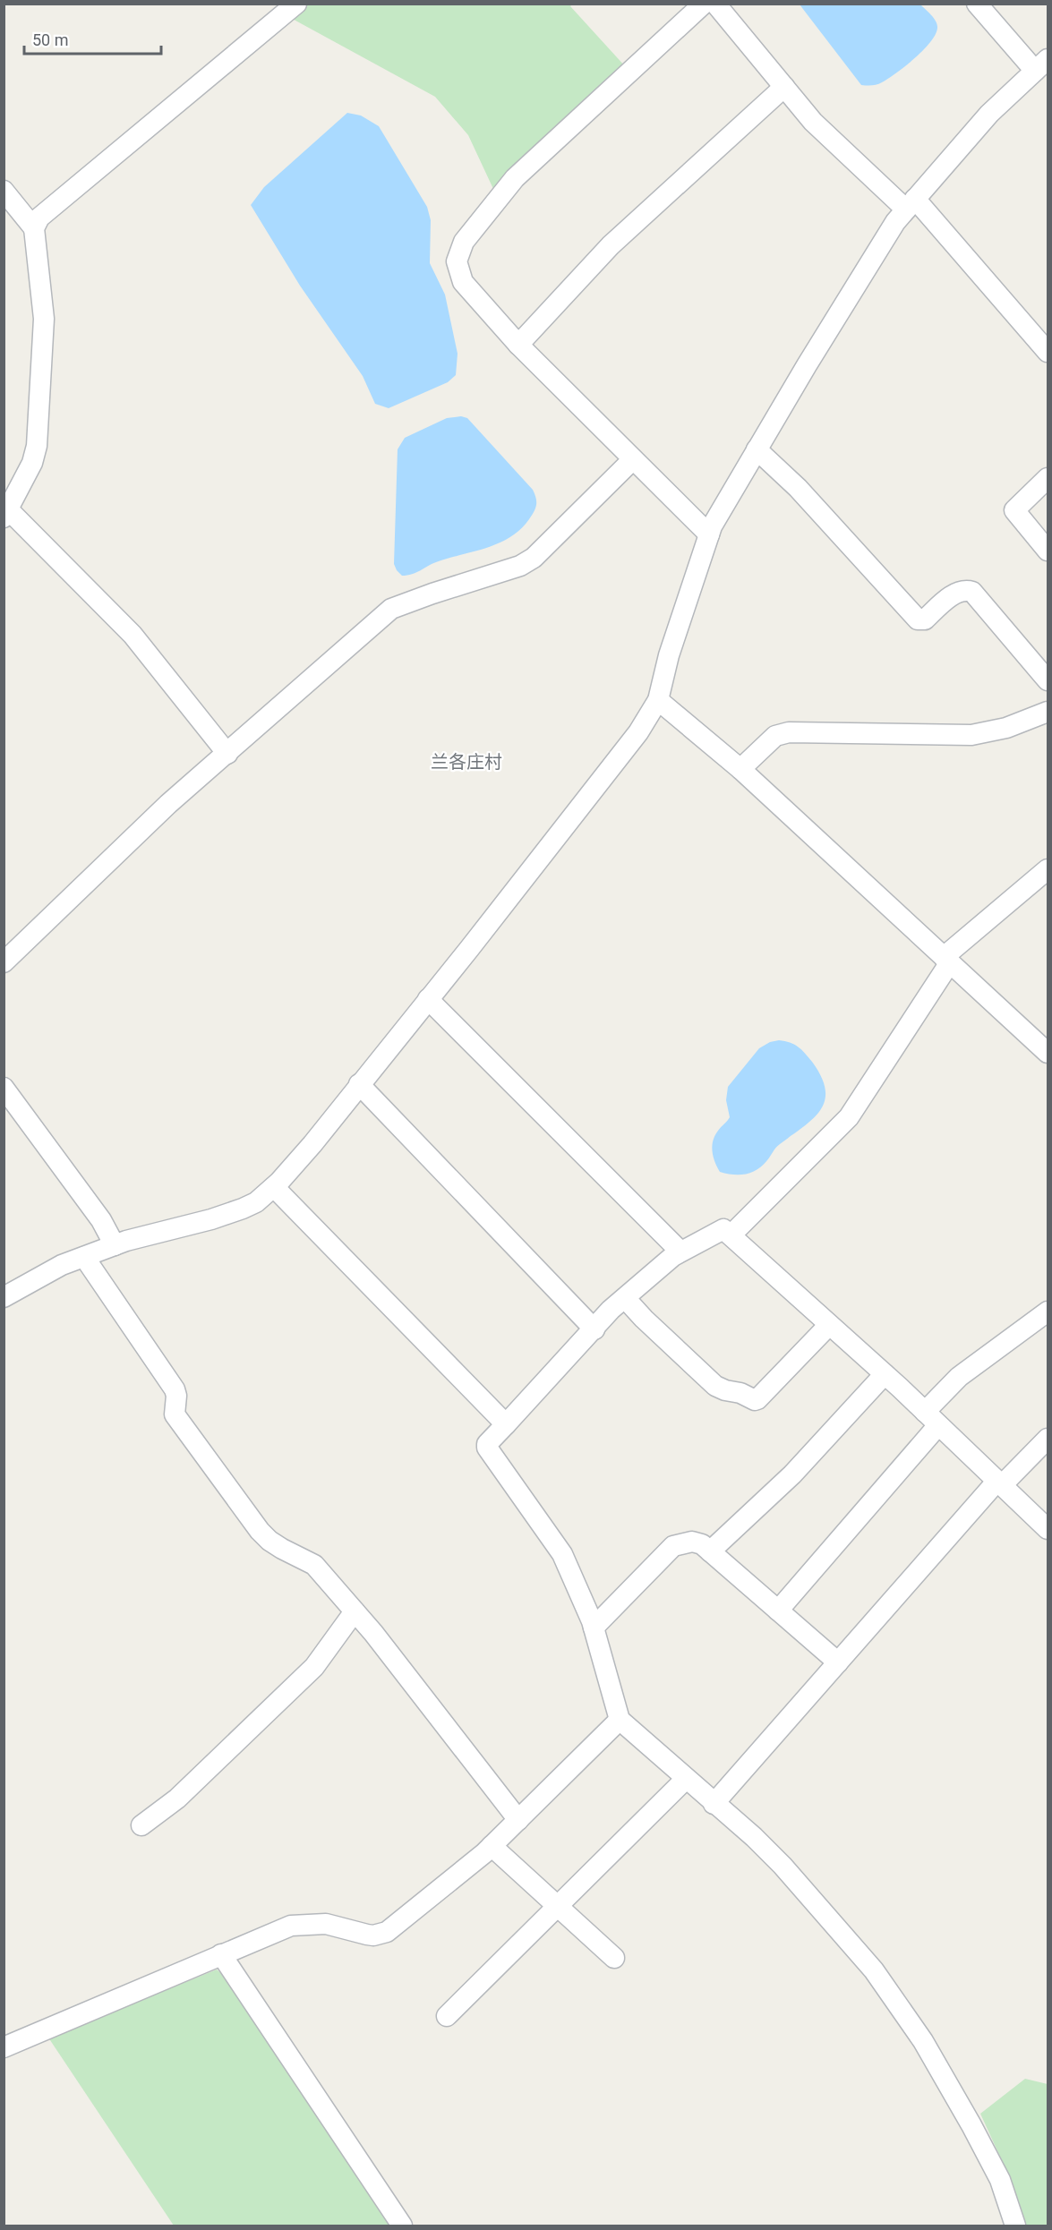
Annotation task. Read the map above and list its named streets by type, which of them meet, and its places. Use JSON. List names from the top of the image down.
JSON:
{
  "districts": ["兰各庄村"],
  "scale_bar": "50 m"
}
